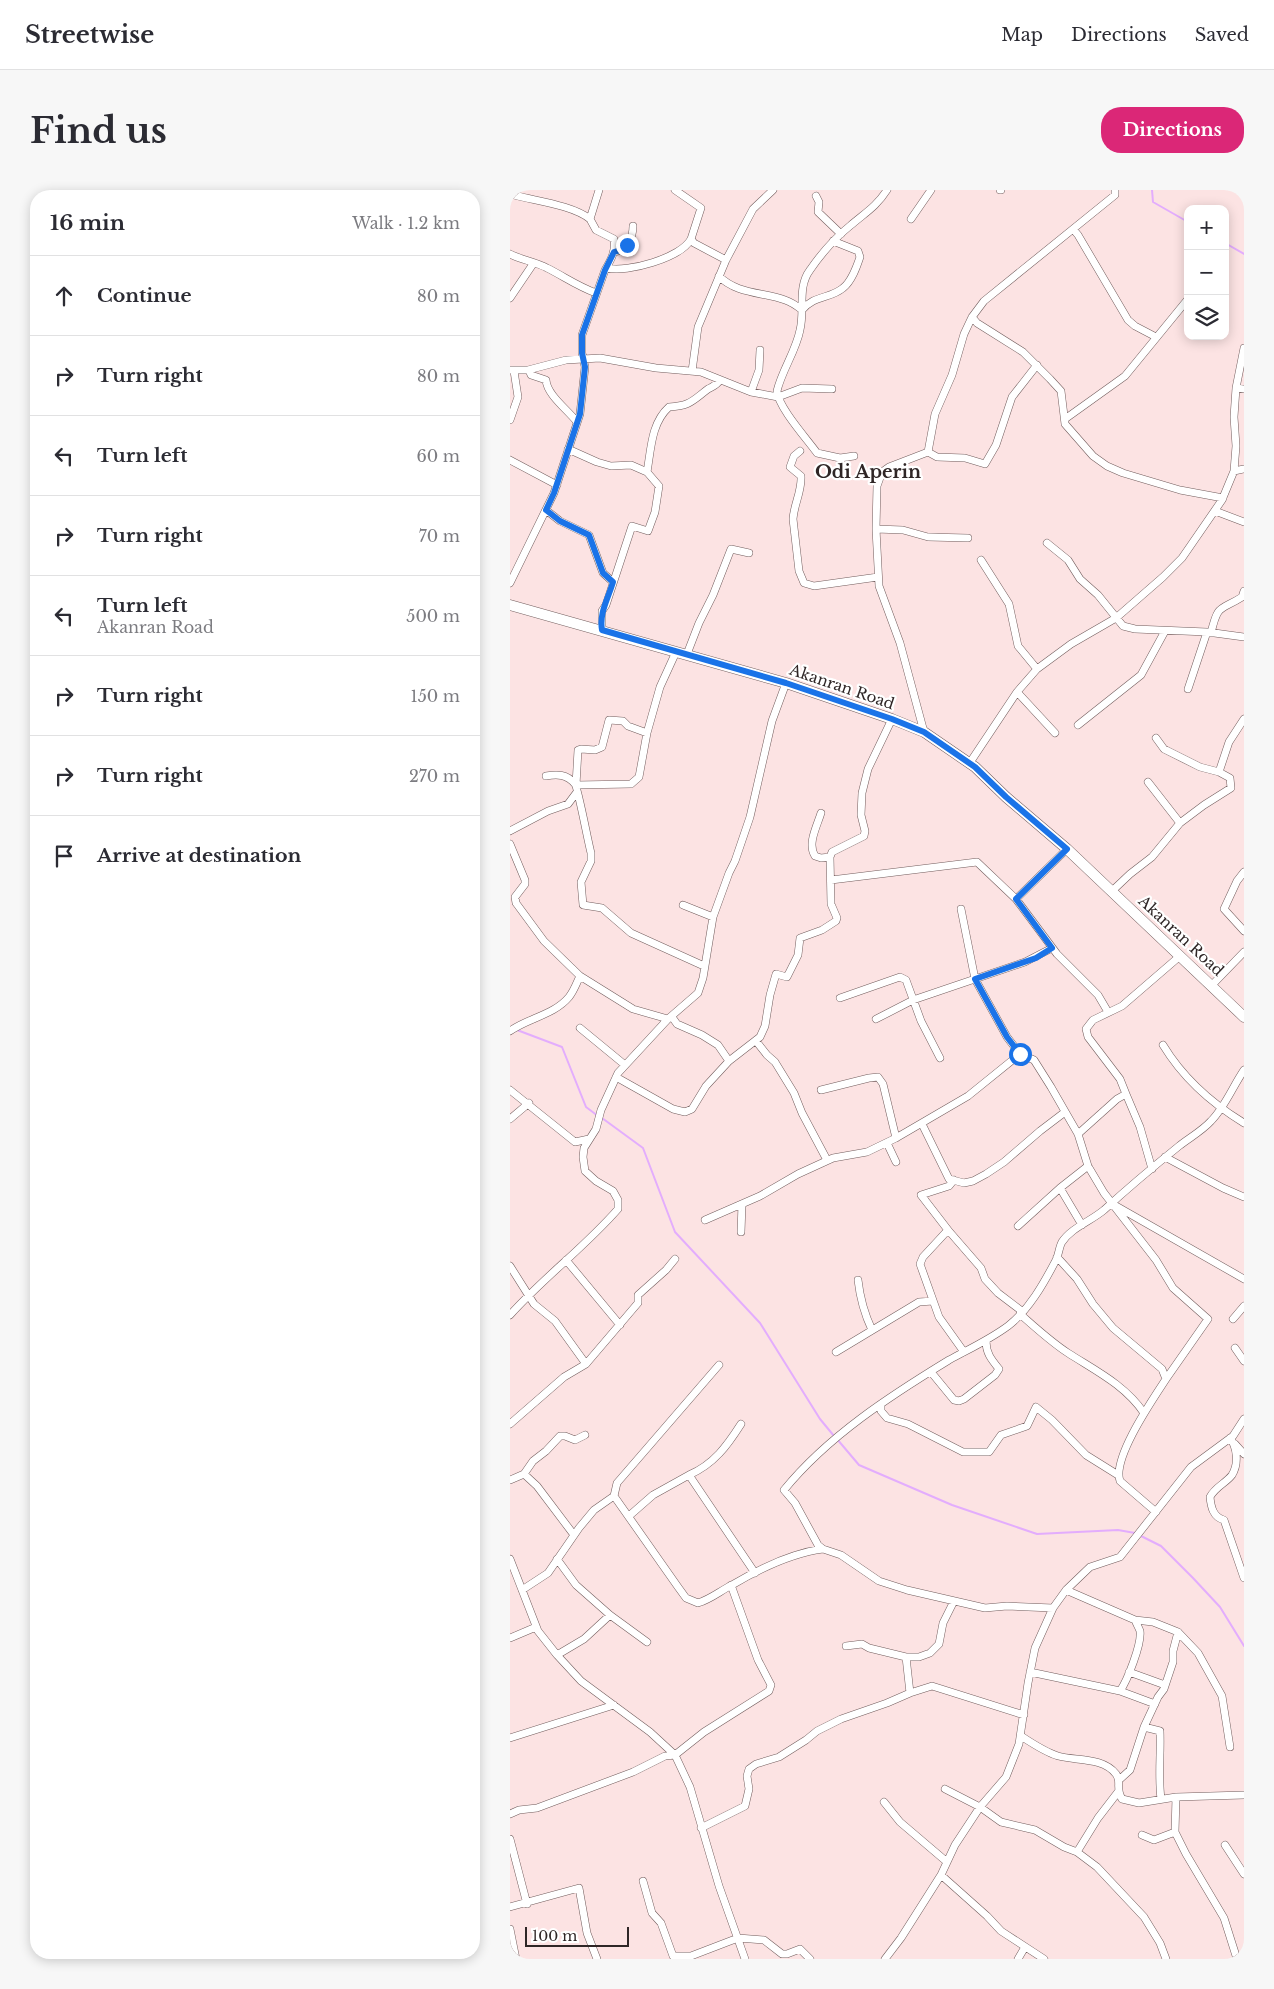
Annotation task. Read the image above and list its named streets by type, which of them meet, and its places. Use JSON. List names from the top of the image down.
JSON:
{
  "streets": {
    "main road": ["Akanran Road"]
  },
  "districts": ["Odi Aperin"],
  "scale_bar": "100 m",
  "page": {
    "header": "Streetwise",
    "nav": ["Map", "Directions", "Saved"],
    "buttons": "Directions",
    "title": "Find us",
    "heading": ["16 min", "Walk · 1.2 km"],
    "map_buttons": ["+", "−"],
    "list": [
      ["Continue", "80 m"],
      ["Turn right", "80 m"],
      ["Turn left", "60 m"],
      ["Turn right", "70 m"],
      ["Turn left", "Akanran Road", "500 m"],
      ["Turn right", "150 m"],
      ["Turn right", "270 m"],
      "Arrive at destination"
    ],
    "scale": "100 m"
  }
}
